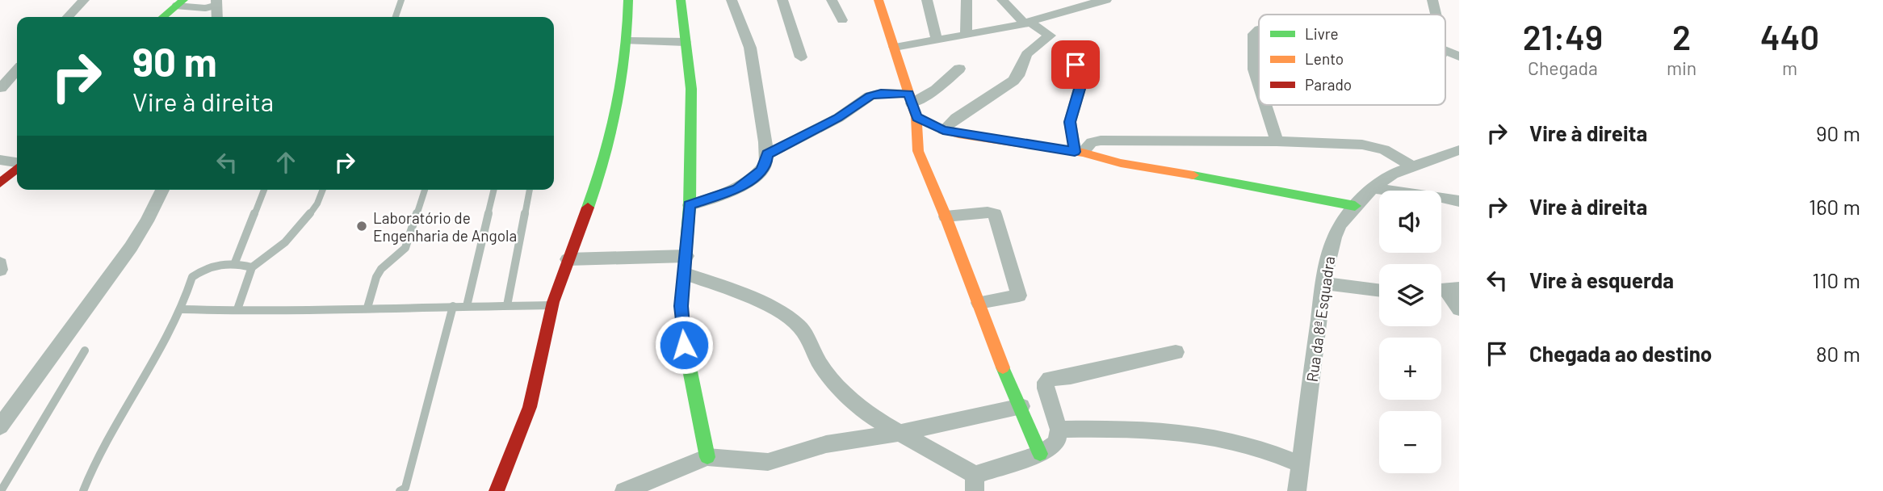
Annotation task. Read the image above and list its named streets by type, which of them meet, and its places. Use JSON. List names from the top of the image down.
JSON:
{
  "streets": {
    "street": ["Rua da 8ª Esquadra"]
  },
  "places": ["Laboratório de Engenharia de Angola"],
  "legend": ["Livre", "Lento", "Parado"],
  "page": {
    "eta": [
      "21:49",
      "Chegada",
      "2",
      "min",
      "440",
      "m"
    ],
    "turn": ["90 m", "Vire à direita"],
    "list": [
      {
        "name": "Vire à direita",
        "value": "90 m"
      },
      {
        "name": "Vire à direita",
        "value": "160 m"
      },
      {
        "name": "Vire à esquerda",
        "value": "110 m"
      },
      {
        "name": "Chegada ao destino",
        "value": "80 m"
      }
    ],
    "map_buttons": ["+", "−"]
  }
}
